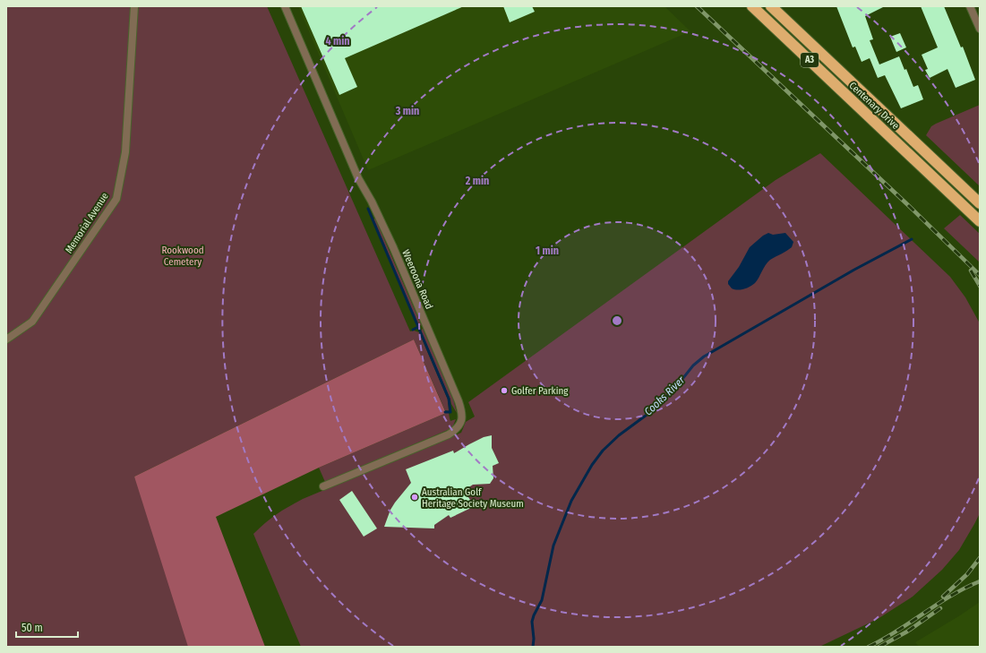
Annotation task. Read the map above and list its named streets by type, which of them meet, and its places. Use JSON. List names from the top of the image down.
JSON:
{
  "streets": {
    "highway": ["A3", "Centenary Drive"],
    "street": ["Memorial Avenue", "Weeroona Road"]
  },
  "water": ["Cooks River"],
  "parks": ["Rookwood Cemetery"],
  "places": ["Golfer Parking", "Australian Golf Heritage Society Museum"],
  "scale_bar": "50 m",
  "rings": [
    "4 min",
    "3 min",
    "2 min",
    "1 min"
  ]
}
